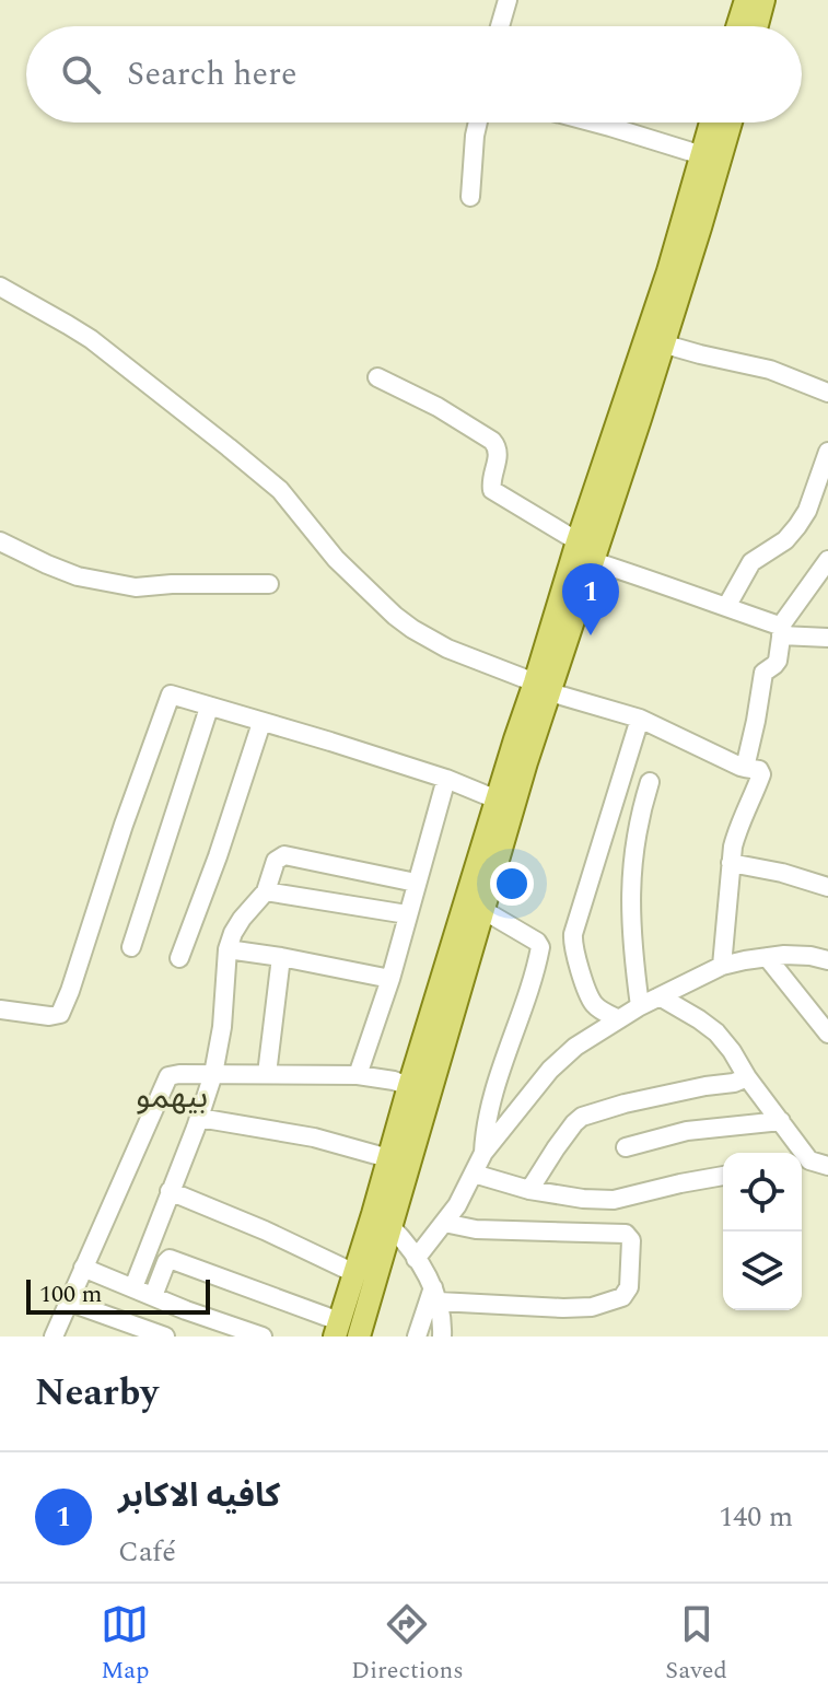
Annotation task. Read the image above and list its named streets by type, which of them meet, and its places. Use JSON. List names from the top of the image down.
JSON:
{
  "districts": ["بيهمو"],
  "scale_bar": "100 m",
  "page": {
    "search": "Search here",
    "pins": "1",
    "scale": "100 m",
    "heading": "Nearby",
    "list": [
      {
        "mark": "1",
        "name": "كافيه الاكابر",
        "note": "Café",
        "value": "140 m"
      }
    ],
    "nav": ["Map", "Directions", "Saved"]
  }
}
